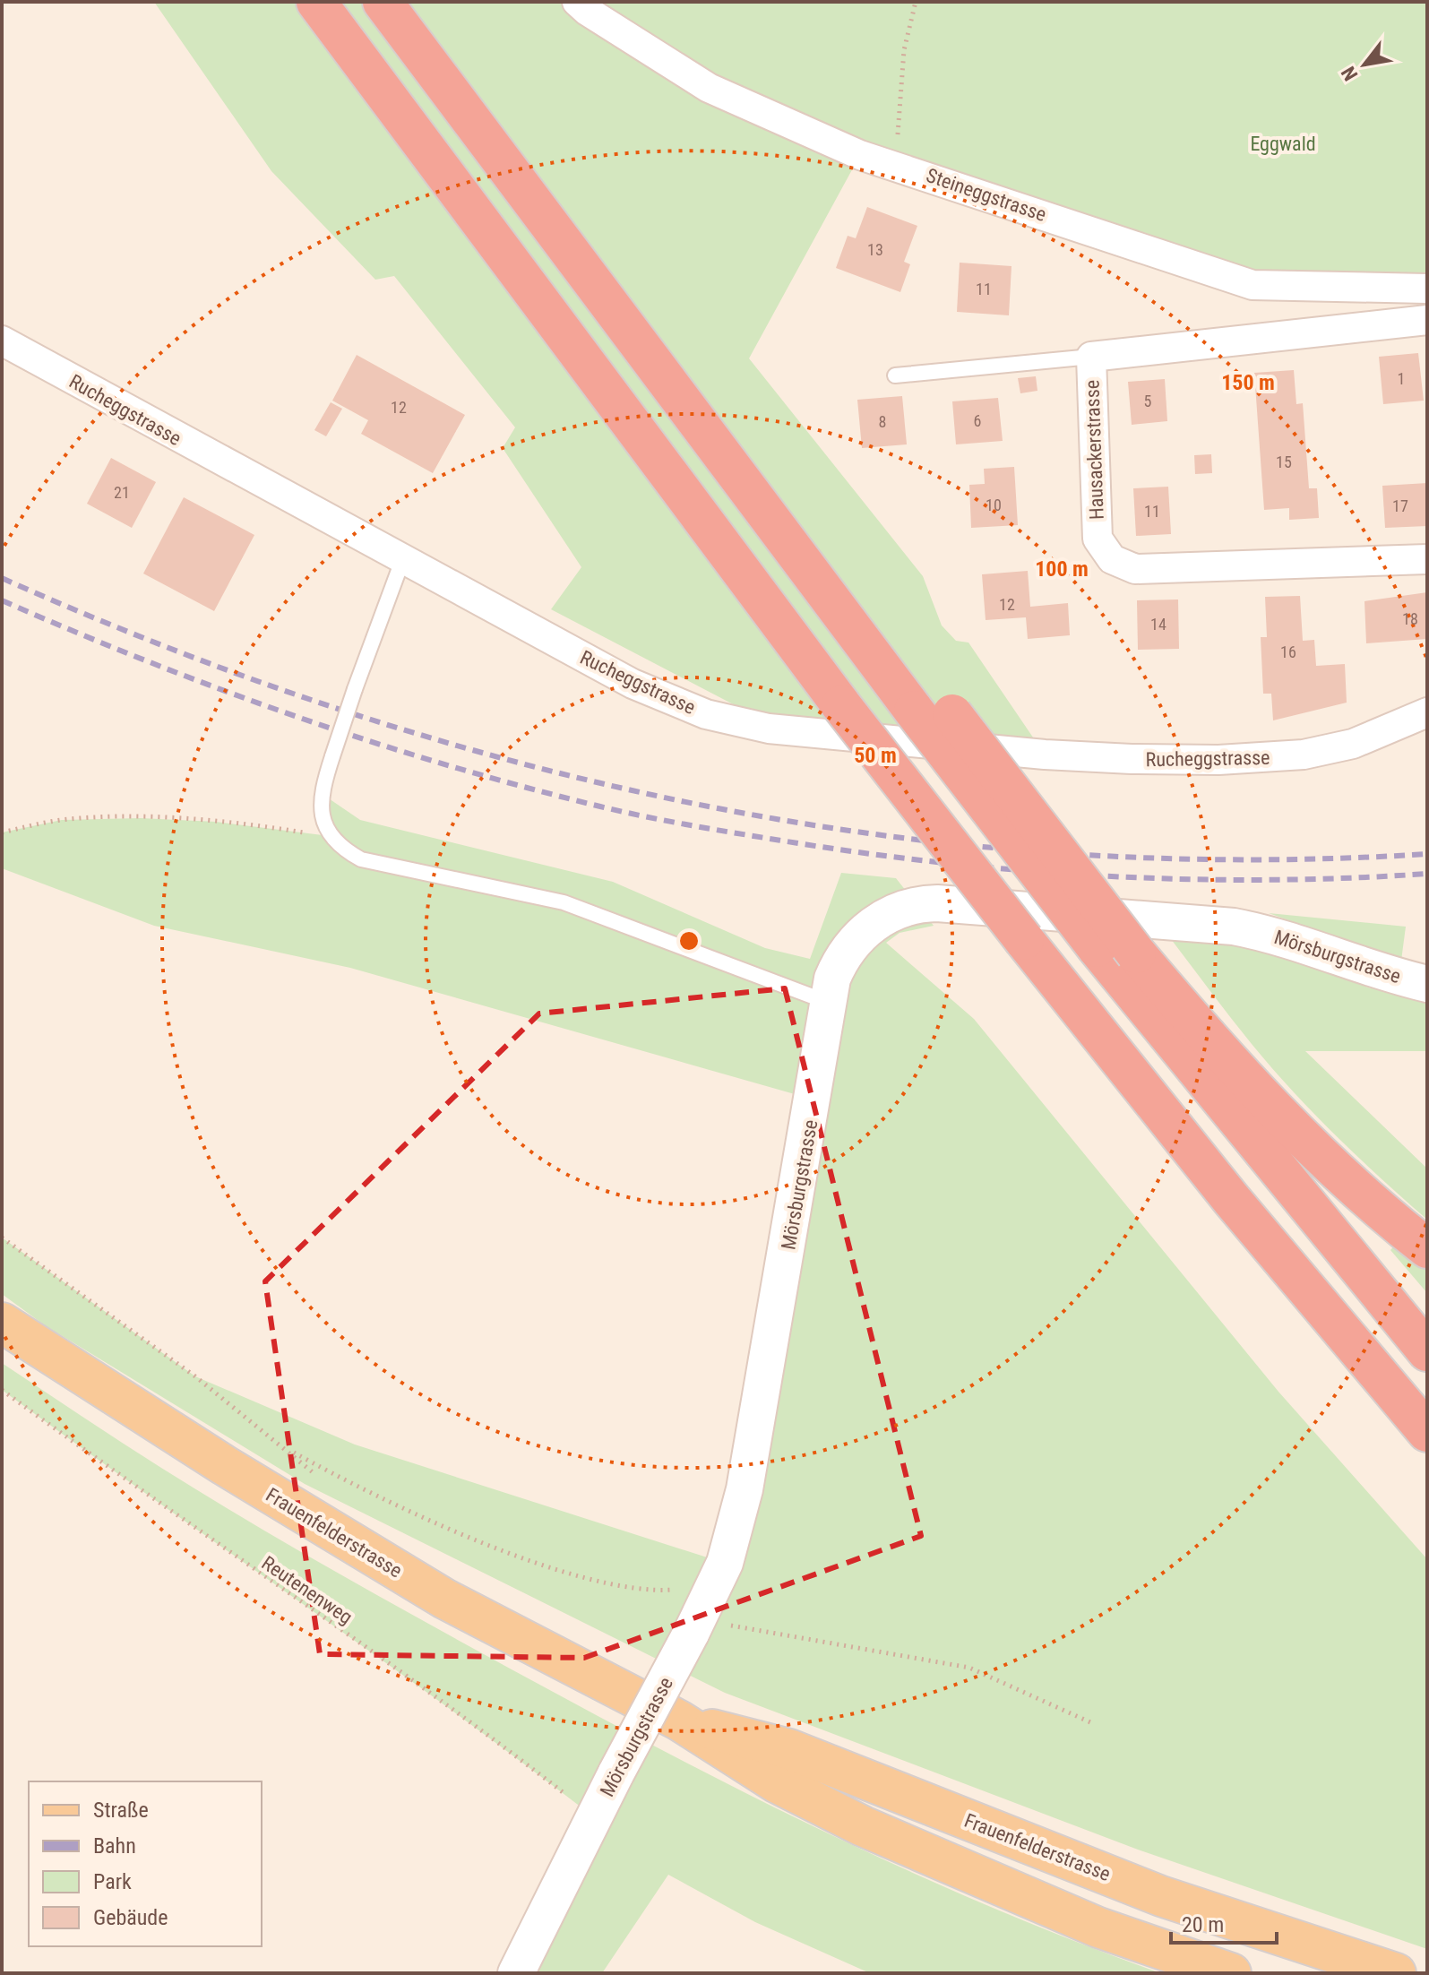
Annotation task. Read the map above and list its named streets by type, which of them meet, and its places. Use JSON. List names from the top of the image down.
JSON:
{
  "streets": {
    "main road": ["Frauenfelderstrasse"],
    "street": [
      "Steineggstrasse",
      "Rucheggstrasse",
      "Hausackerstrasse",
      "Mörsburgstrasse"
    ],
    "path": ["Reutenenweg"]
  },
  "crossings": [
    ["Mörsburgstrasse", "Reutenenweg"]
  ],
  "parks": ["Eggwald"],
  "house_numbers": [
    "13",
    "11",
    "1",
    "5",
    "12",
    "6",
    "8",
    "15",
    "21",
    "10",
    "17",
    "11",
    "12",
    "18",
    "14",
    "16"
  ],
  "legend": [
    "Straße",
    "Bahn",
    "Park",
    "Gebäude"
  ],
  "scale_bar": "20 m",
  "north": "bottom left",
  "rings": ["150 m", "100 m", "50 m"]
}
